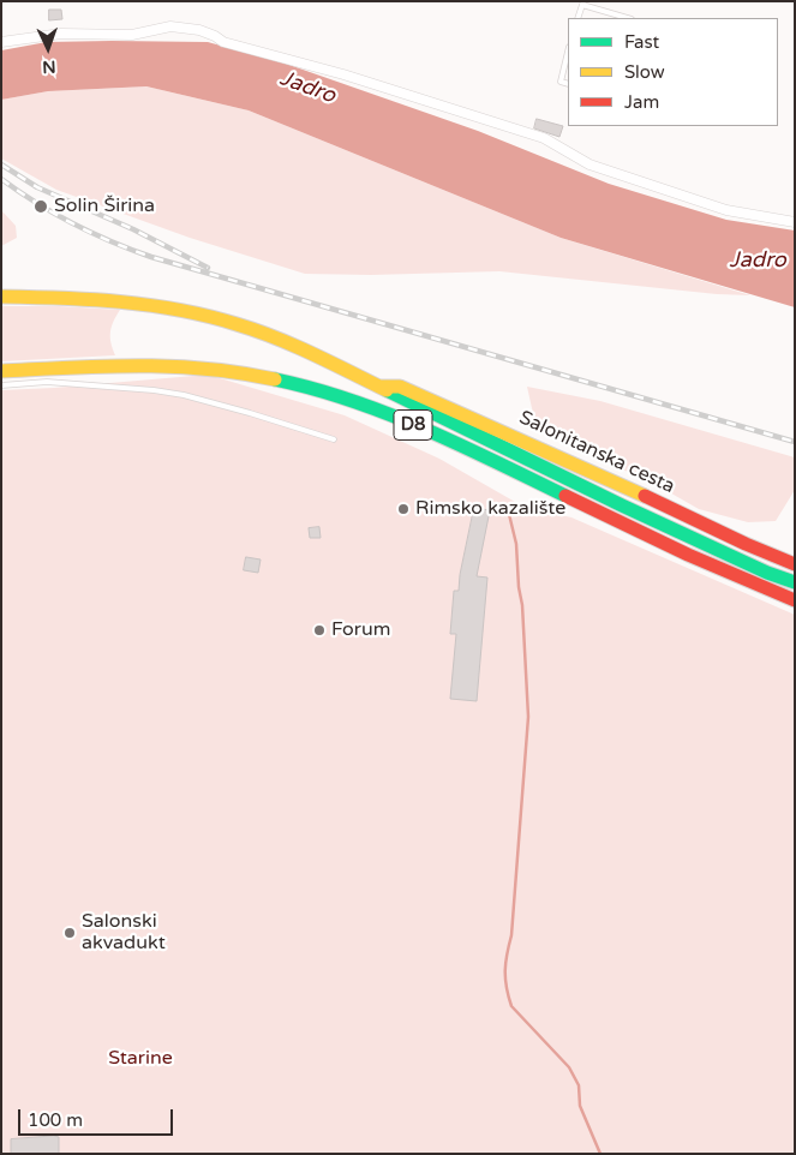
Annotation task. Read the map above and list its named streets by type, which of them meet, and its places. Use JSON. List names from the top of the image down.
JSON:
{
  "streets": {
    "main road": ["D8", "Salonitanska cesta"]
  },
  "crossings": [
    ["D8", "Salonitanska cesta"]
  ],
  "water": ["Jadro"],
  "parks": ["Starine"],
  "places": [
    "Solin Širina",
    "Rimsko kazalište",
    "Forum",
    "Salonski akvadukt"
  ],
  "legend": ["Fast", "Slow", "Jam"],
  "scale_bar": "100 m",
  "north": "bottom"
}
